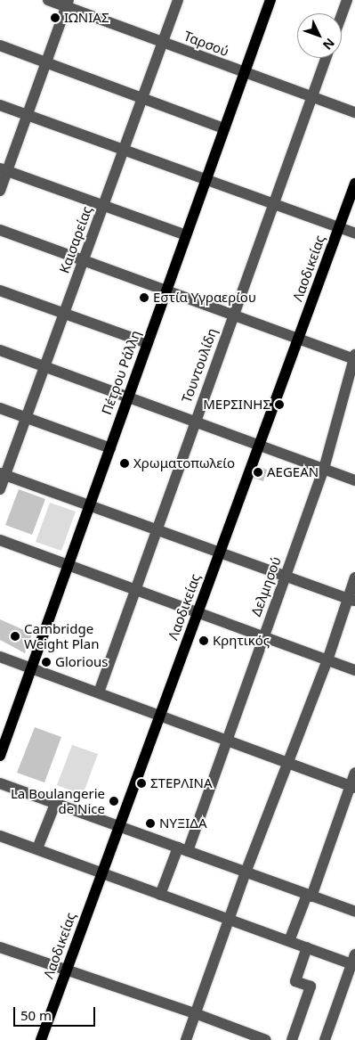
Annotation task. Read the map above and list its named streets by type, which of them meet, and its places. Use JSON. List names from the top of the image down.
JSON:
{
  "streets": {
    "main road": ["Λαοδικείας", "Πέτρου Ράλλη"],
    "street": [
      "Ταρσού",
      "Καισαρείας",
      "Τουντουλίδη",
      "Δελμησού"
    ]
  },
  "crossings": [
    ["Ταρσού", "Καισαρείας"],
    ["Ταρσού", "Τουντουλίδη"],
    ["Ταρσού", "Πέτρου Ράλλη"]
  ],
  "places": [
    "ΙΩΝΙΑΣ",
    "Εστία Υγραερίου",
    "ΜΕΡΣΙΝΗΣ",
    "Χρωματοπωλείο",
    "AEGEAN",
    "Cambridge Weight Plan",
    "Κρητικός",
    "Glorious",
    "ΣΤΕΡΛΙΝΑ",
    "La Boulangerie de Nice",
    "ΝΥΞΙΔΑ"
  ],
  "scale_bar": "50 m",
  "north": "bottom right"
}
